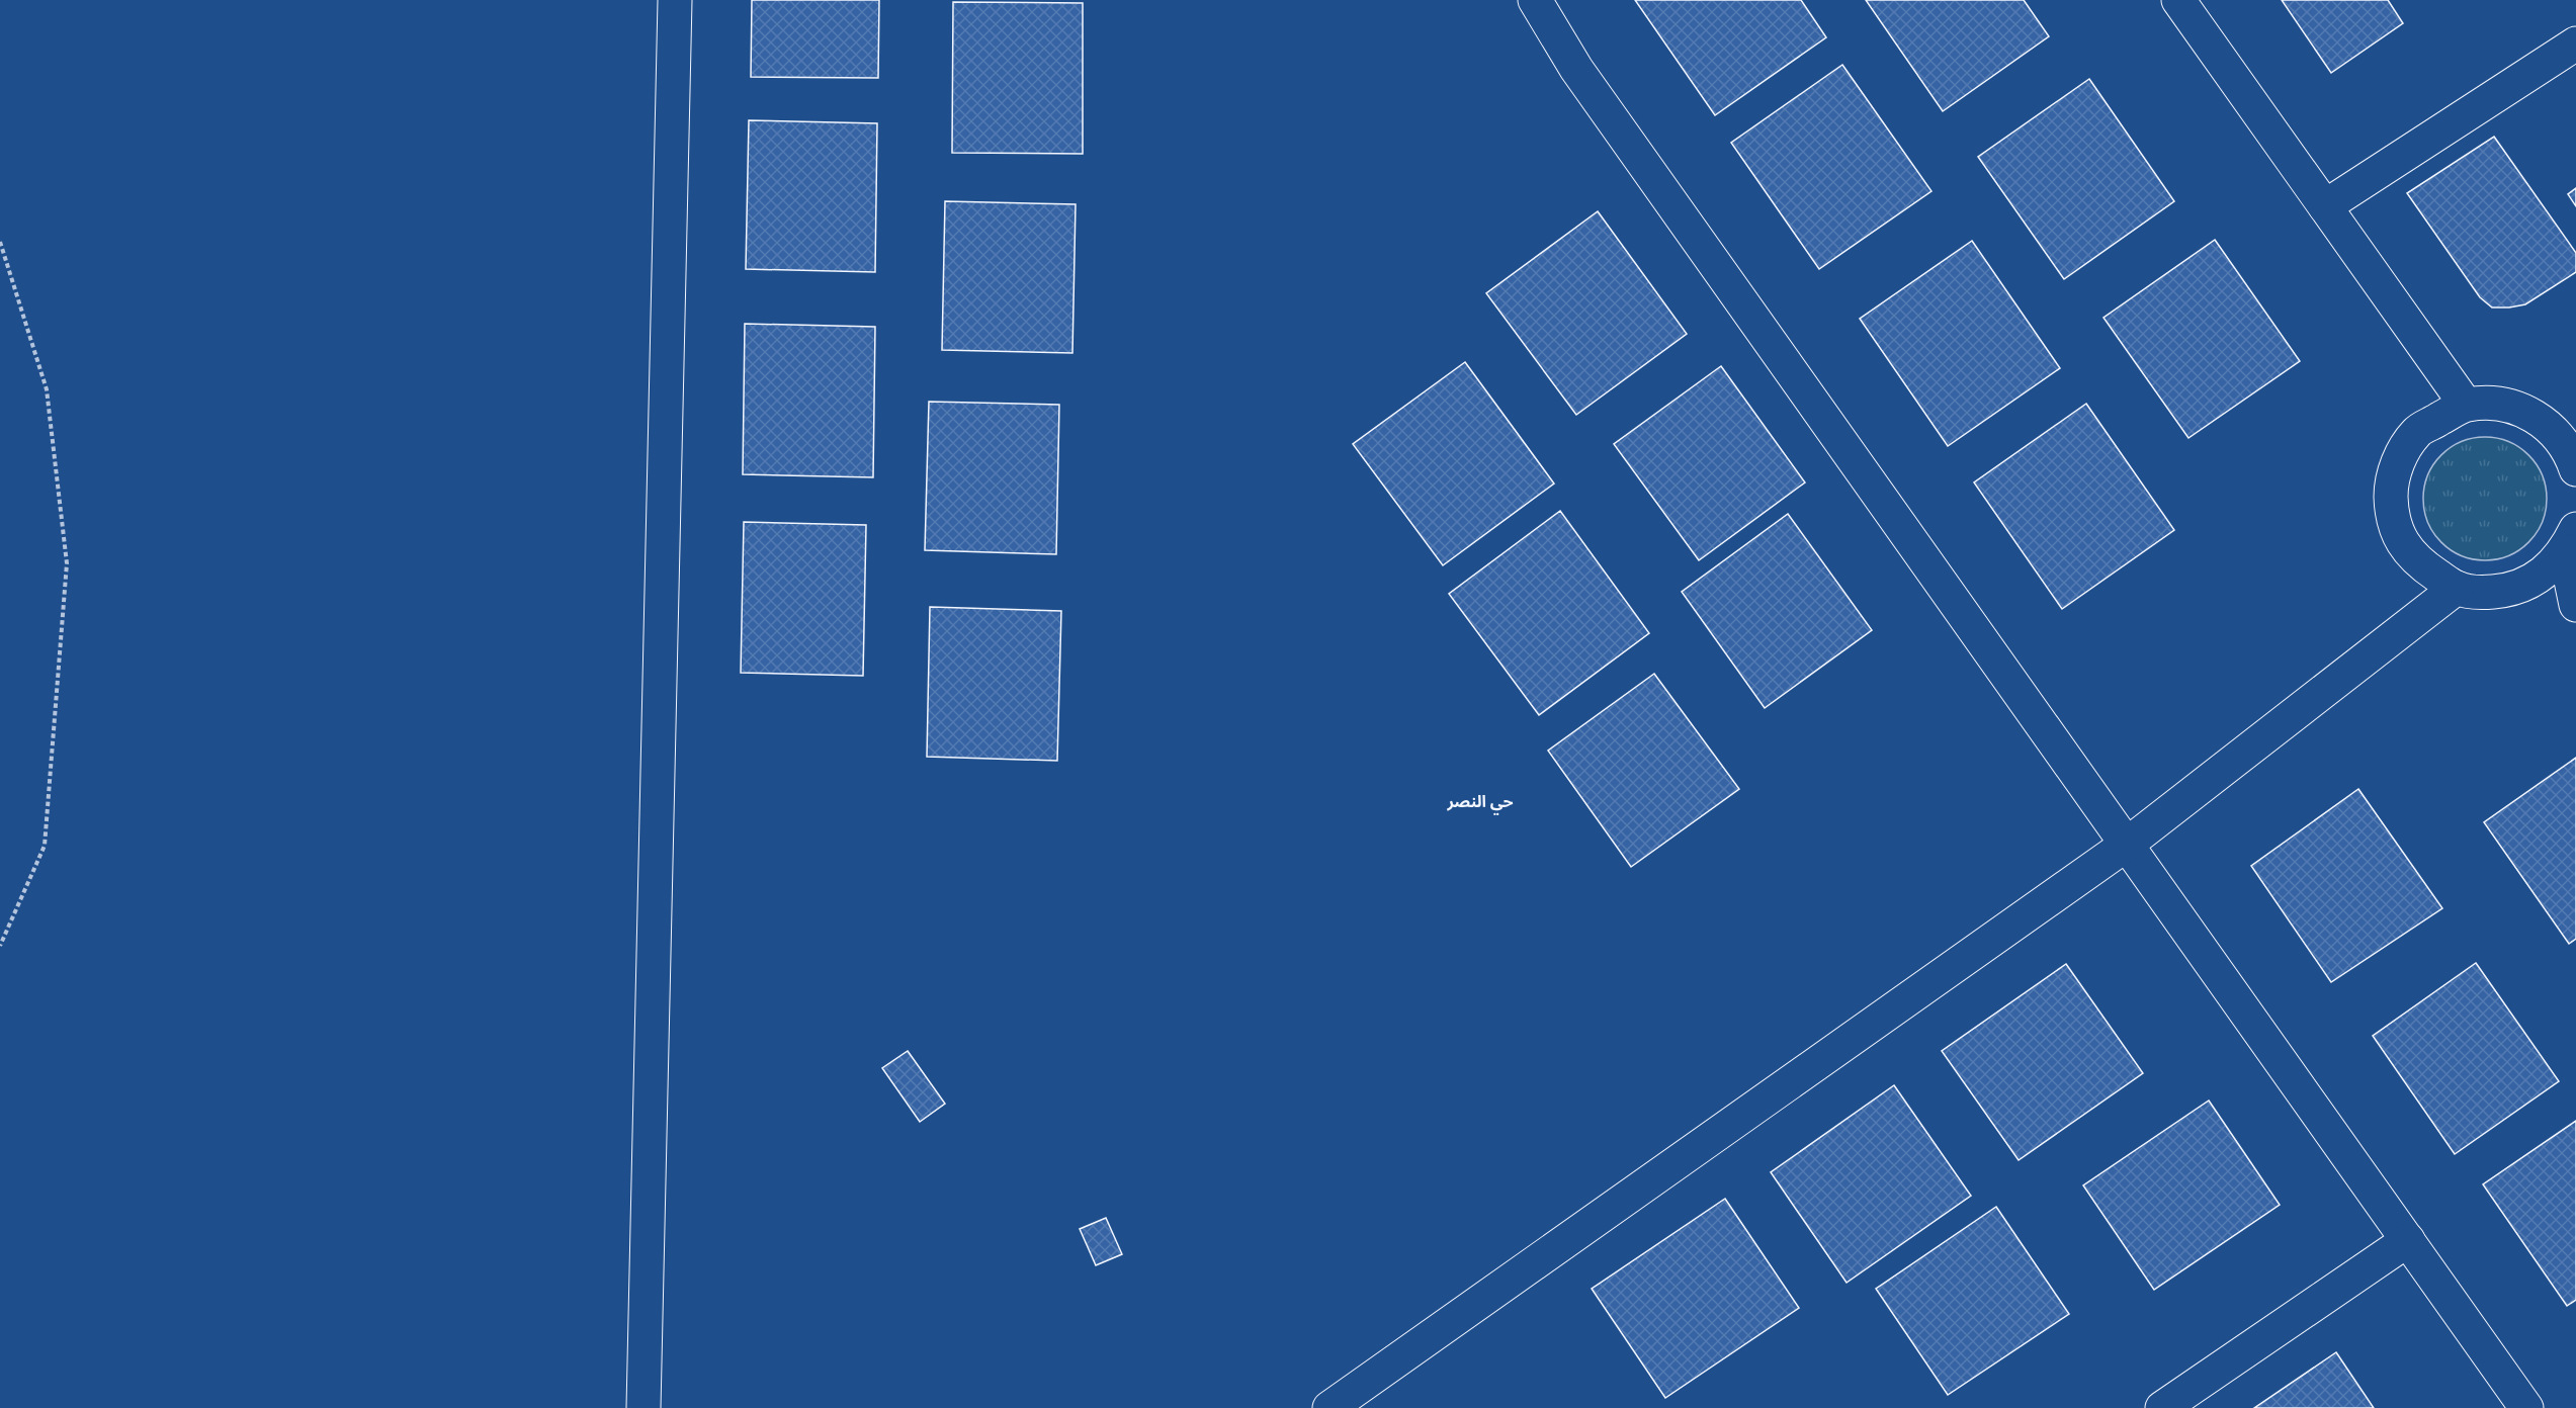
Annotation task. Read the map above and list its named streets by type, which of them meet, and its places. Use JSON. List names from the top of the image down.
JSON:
{
  "districts": ["حي النصر"]
}
